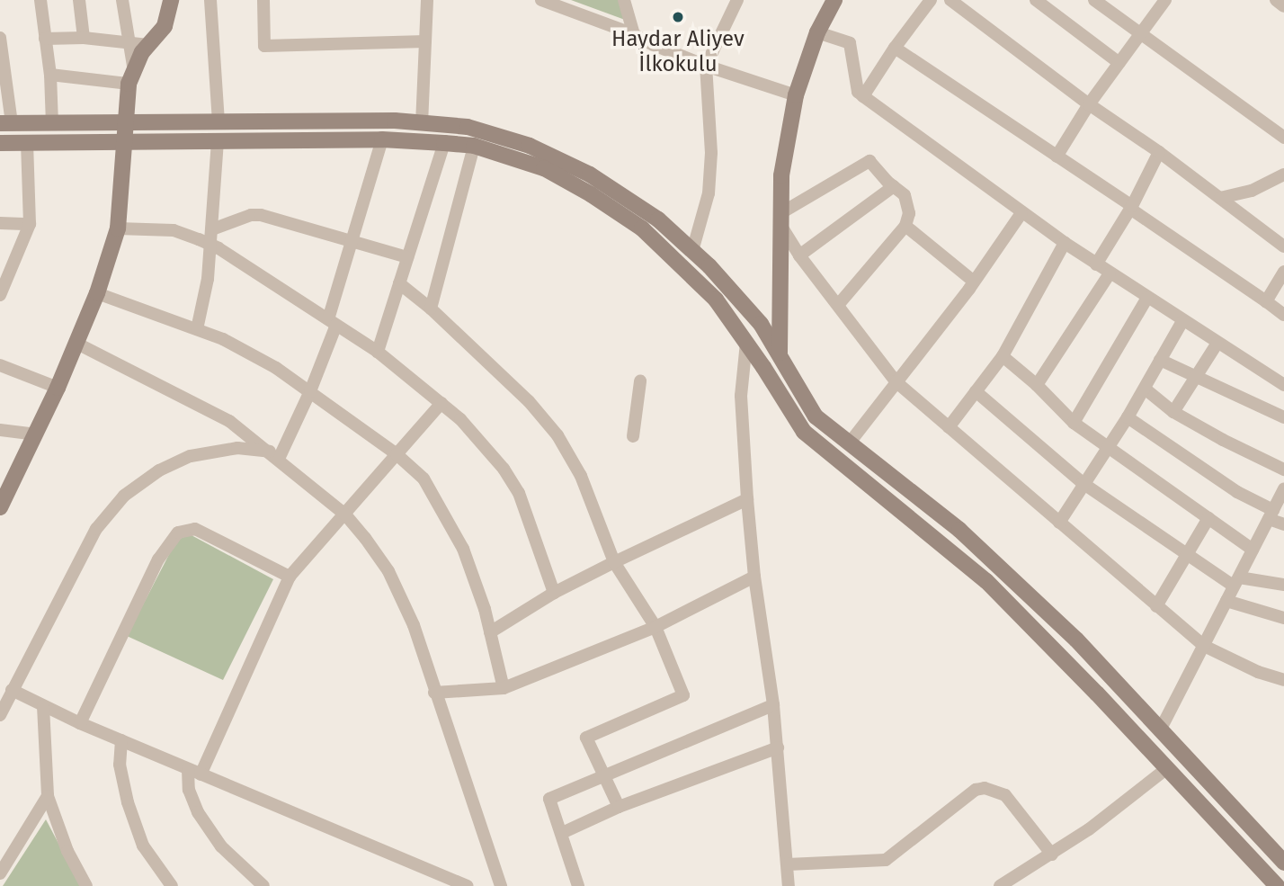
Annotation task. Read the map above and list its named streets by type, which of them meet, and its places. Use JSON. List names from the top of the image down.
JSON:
{
  "places": ["Haydar Aliyev İlkokulu"]
}
